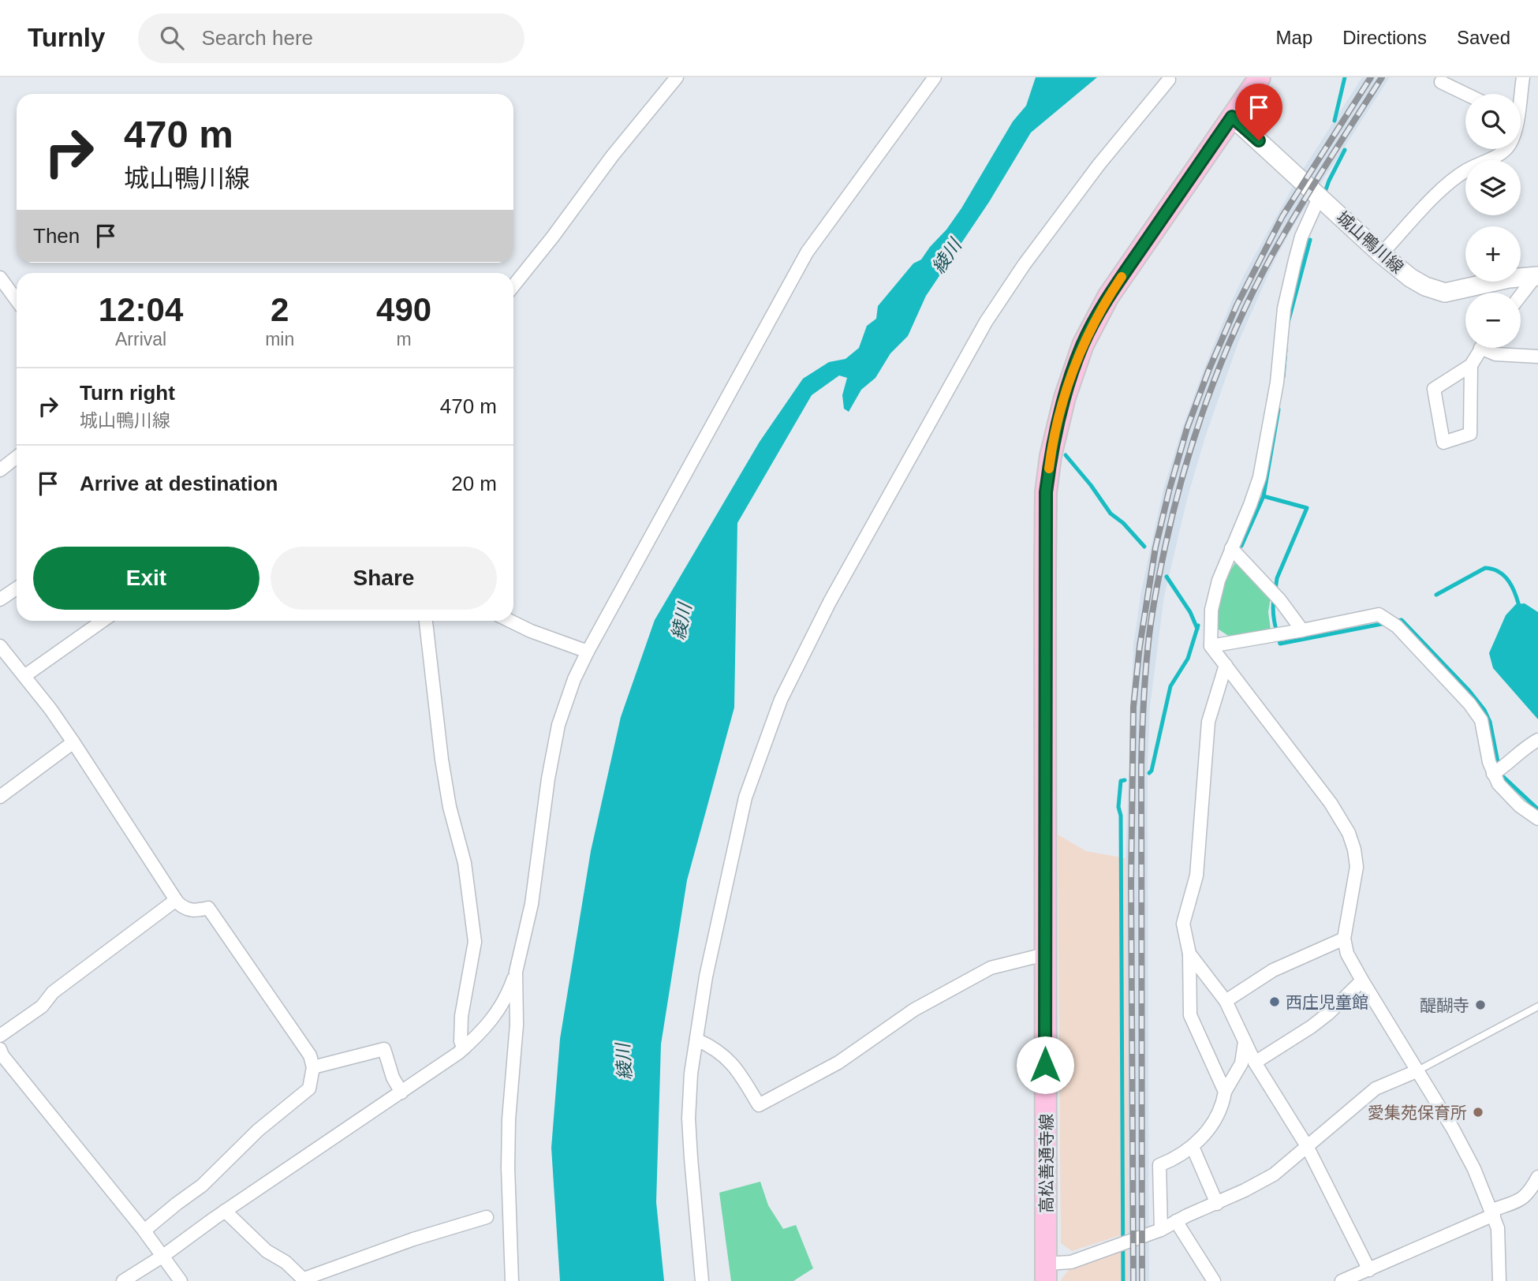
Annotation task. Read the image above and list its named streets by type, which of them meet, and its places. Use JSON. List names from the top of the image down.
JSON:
{
  "streets": {
    "main road": ["城山鴨川線", "高松善通寺線"]
  },
  "crossings": [
    ["城山鴨川線", "高松善通寺線"]
  ],
  "water": ["綾川"],
  "places": ["西庄児童館", "醍醐寺", "愛集苑保育所"],
  "page": {
    "header": "Turnly",
    "search": "Search here",
    "nav": ["Map", "Directions", "Saved"],
    "map_buttons": ["+", "−"],
    "turn": ["470 m", "城山鴨川線"],
    "then": "Then",
    "eta": [
      "12:04",
      "Arrival",
      "2",
      "min",
      "490",
      "m"
    ],
    "list": [
      {
        "name": "Turn right",
        "note": "城山鴨川線",
        "value": "470 m"
      },
      {
        "name": "Arrive at destination",
        "value": "20 m"
      }
    ],
    "buttons": ["Exit", "Share"]
  }
}
